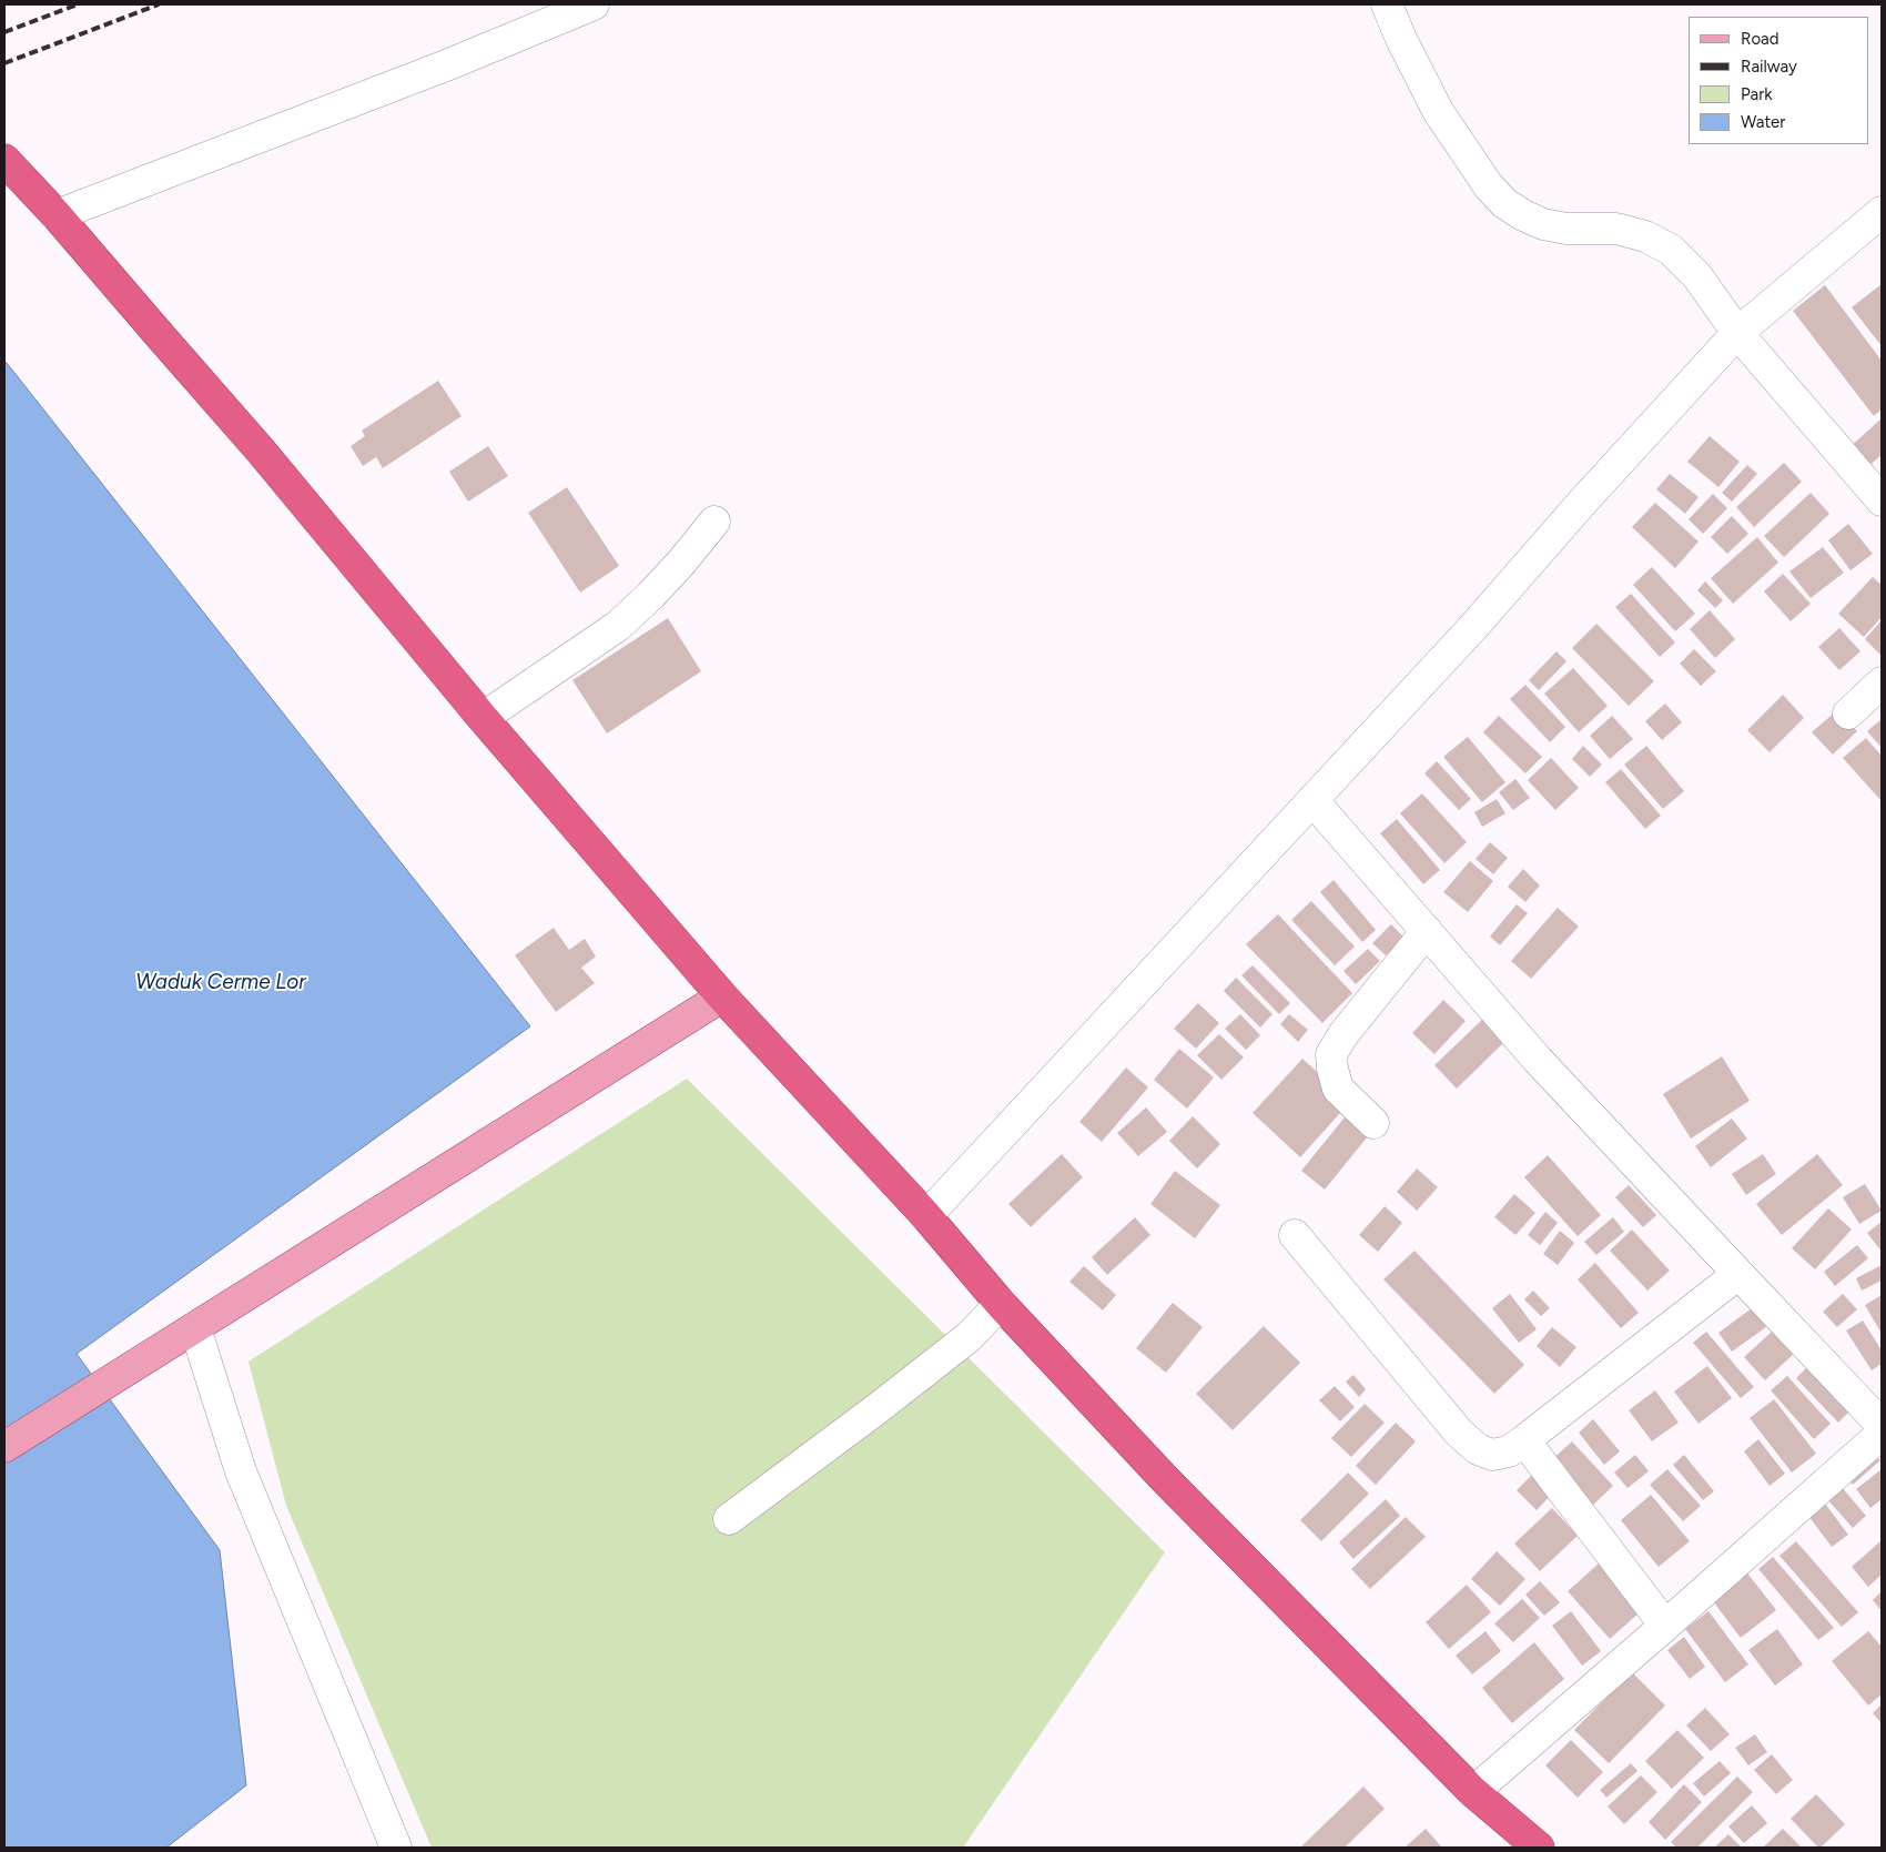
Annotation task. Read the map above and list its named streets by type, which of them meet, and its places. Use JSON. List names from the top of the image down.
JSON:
{
  "water": ["Waduk Cerme Lor"],
  "legend": [
    "Road",
    "Railway",
    "Park",
    "Water"
  ]
}
